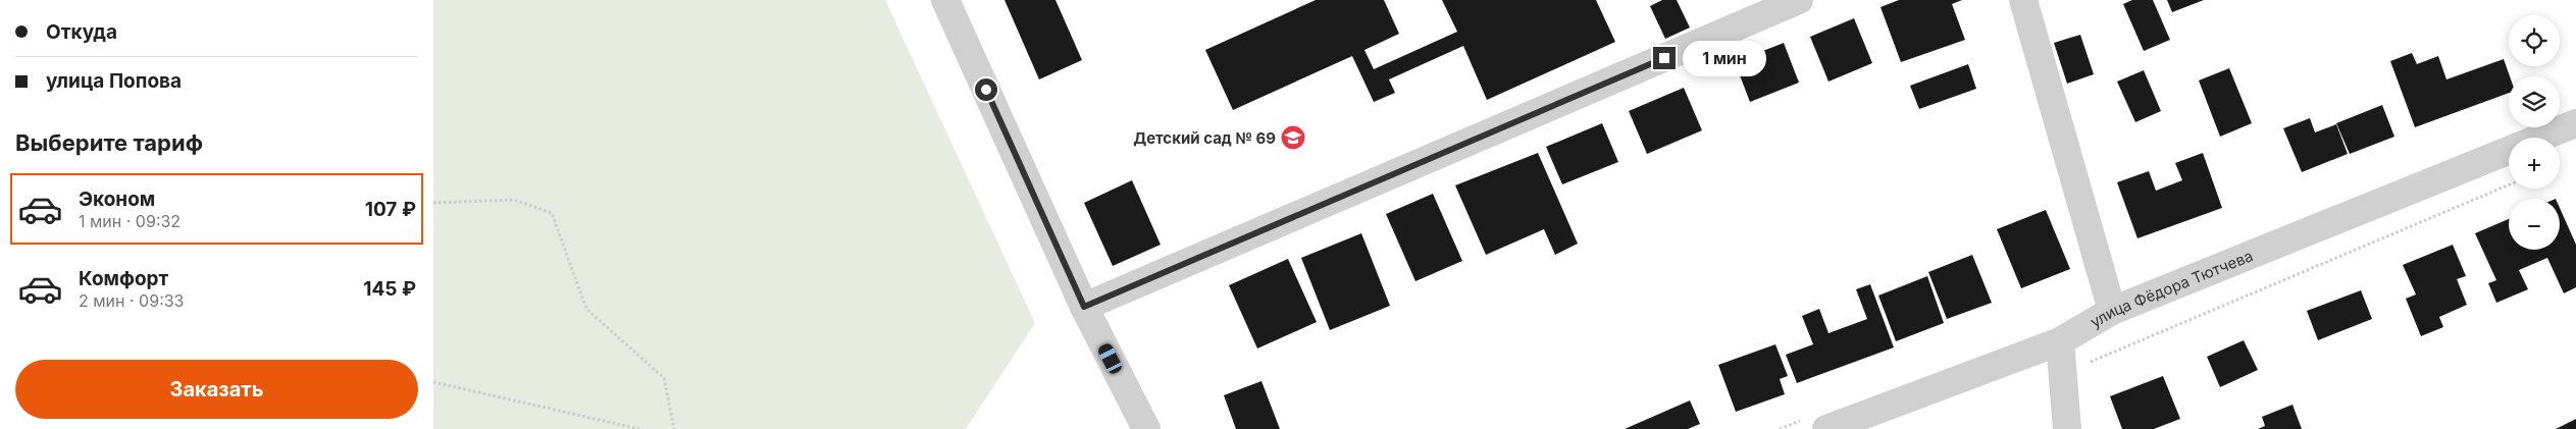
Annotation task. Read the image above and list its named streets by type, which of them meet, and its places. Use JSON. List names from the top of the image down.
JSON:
{
  "streets": {
    "street": ["улица Фёдора Тютчева"]
  },
  "places": {
    "school or university": ["Детский сад № 69"]
  },
  "page": {
    "banner": ["Откуда", "улица Попова"],
    "map_buttons": ["+", "−"],
    "bubble": "1 мин",
    "heading": "Выберите тариф",
    "list": [
      {
        "name": "Эконом",
        "note": "1 мин · 09:32",
        "value": "107 ₽"
      },
      {
        "name": "Комфорт",
        "note": "2 мин · 09:33",
        "value": "145 ₽"
      }
    ],
    "buttons": "Заказать"
  }
}
